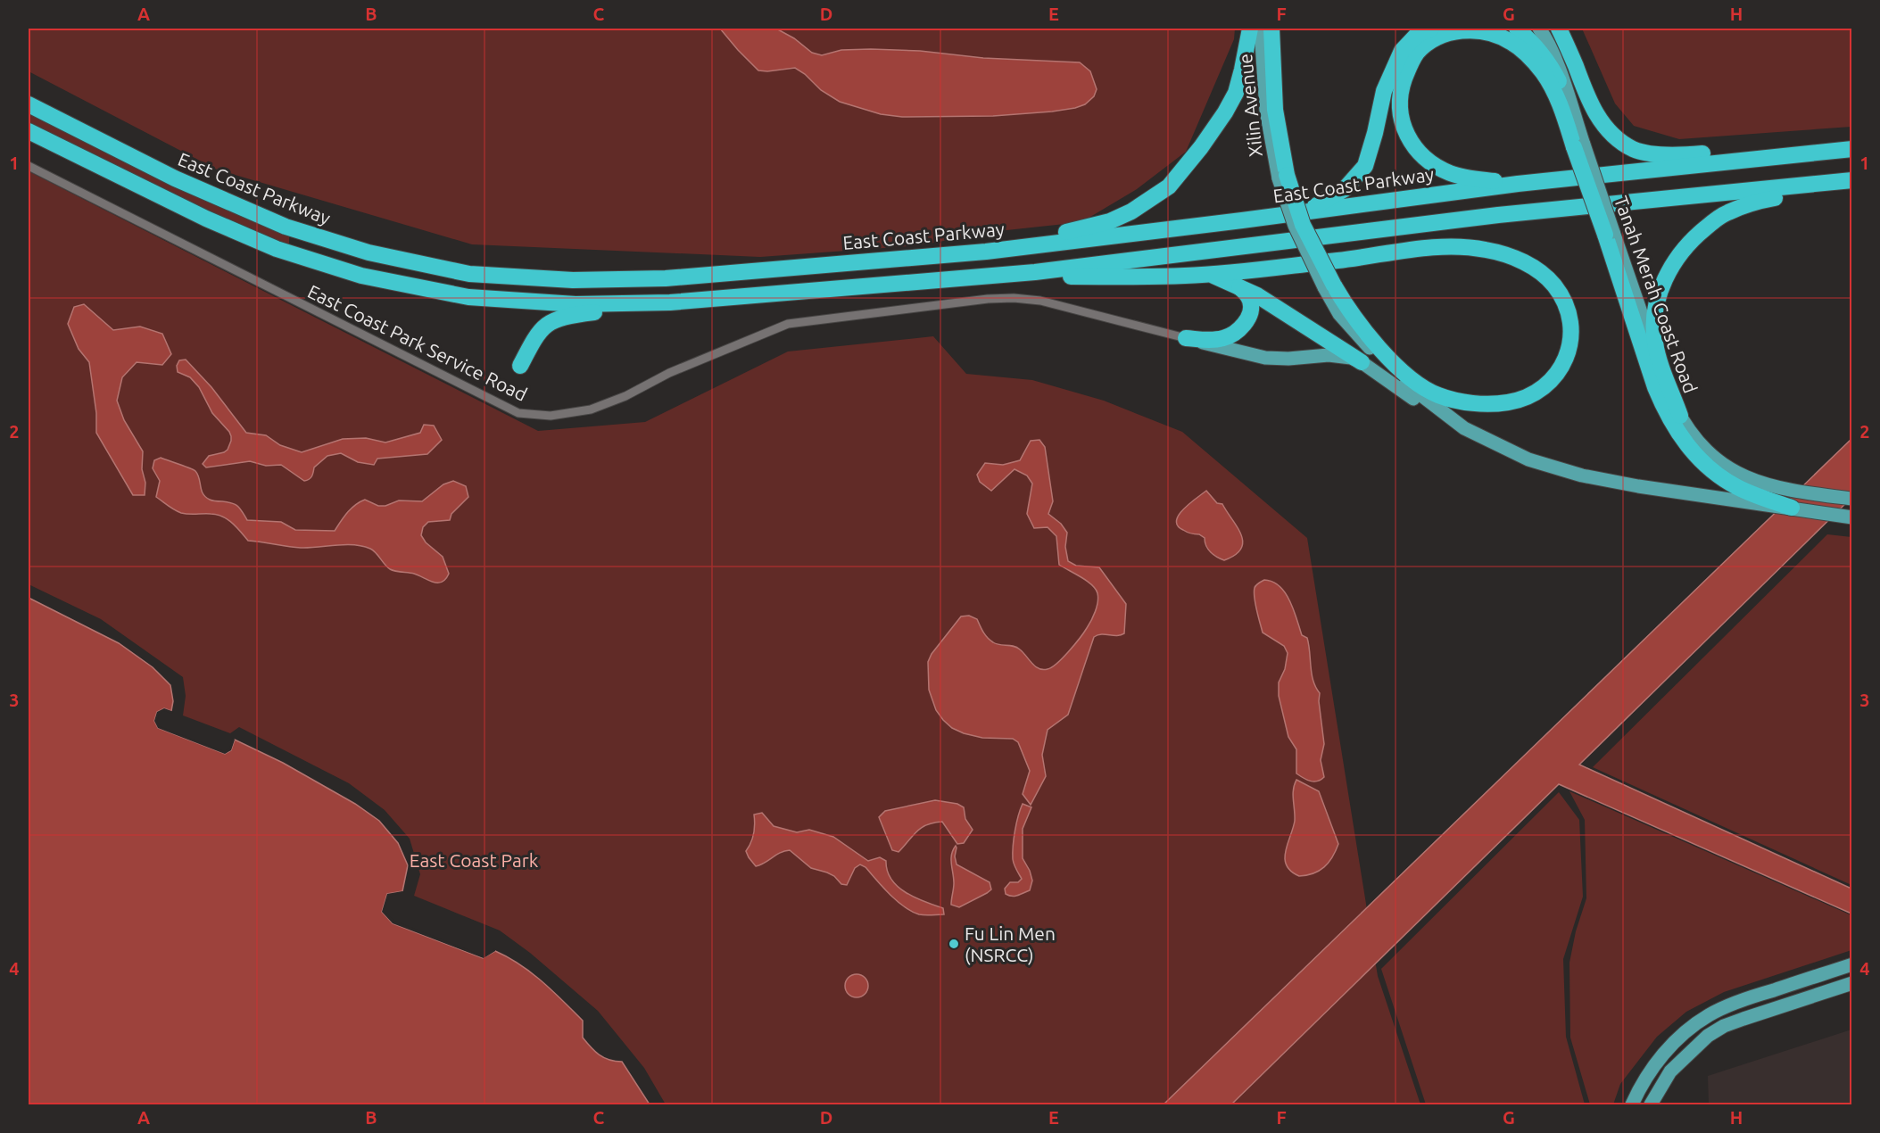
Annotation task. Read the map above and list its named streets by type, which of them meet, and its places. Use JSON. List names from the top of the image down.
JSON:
{
  "streets": {
    "highway": ["East Coast Parkway"],
    "main road": ["Xilin Avenue", "Tanah Merah Coast Road"],
    "street": ["East Coast Park Service Road"]
  },
  "parks": ["East Coast Park"],
  "places": ["Fu Lin Men (NSRCC)"],
  "grid": {
    "columns": [
      "A",
      "B",
      "C",
      "D",
      "E",
      "F",
      "G",
      "H"
    ],
    "rows": [
      "1",
      "2",
      "3",
      "4"
    ]
  }
}
